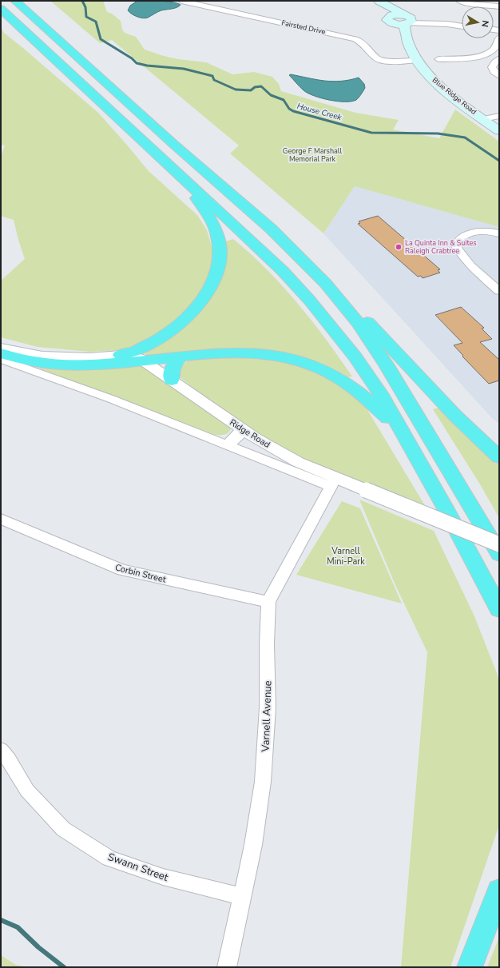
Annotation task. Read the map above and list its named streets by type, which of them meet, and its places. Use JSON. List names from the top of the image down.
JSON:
{
  "streets": {
    "main road": ["Blue Ridge Road"],
    "street": [
      "Fairsted Drive",
      "Ridge Road",
      "Corbin Street",
      "Varnell Avenue",
      "Swann Street"
    ]
  },
  "crossings": [
    ["Fairsted Drive", "Blue Ridge Road"],
    ["Ridge Road", "Varnell Avenue"],
    ["Corbin Street", "Varnell Avenue"],
    ["Varnell Avenue", "Swann Street"]
  ],
  "water": ["House Creek"],
  "parks": ["George F Marshall Memorial Park", "Varnell Mini-Park"],
  "places": ["La Quinta Inn & Suites Raleigh Crabtree"],
  "north": "right"
}
